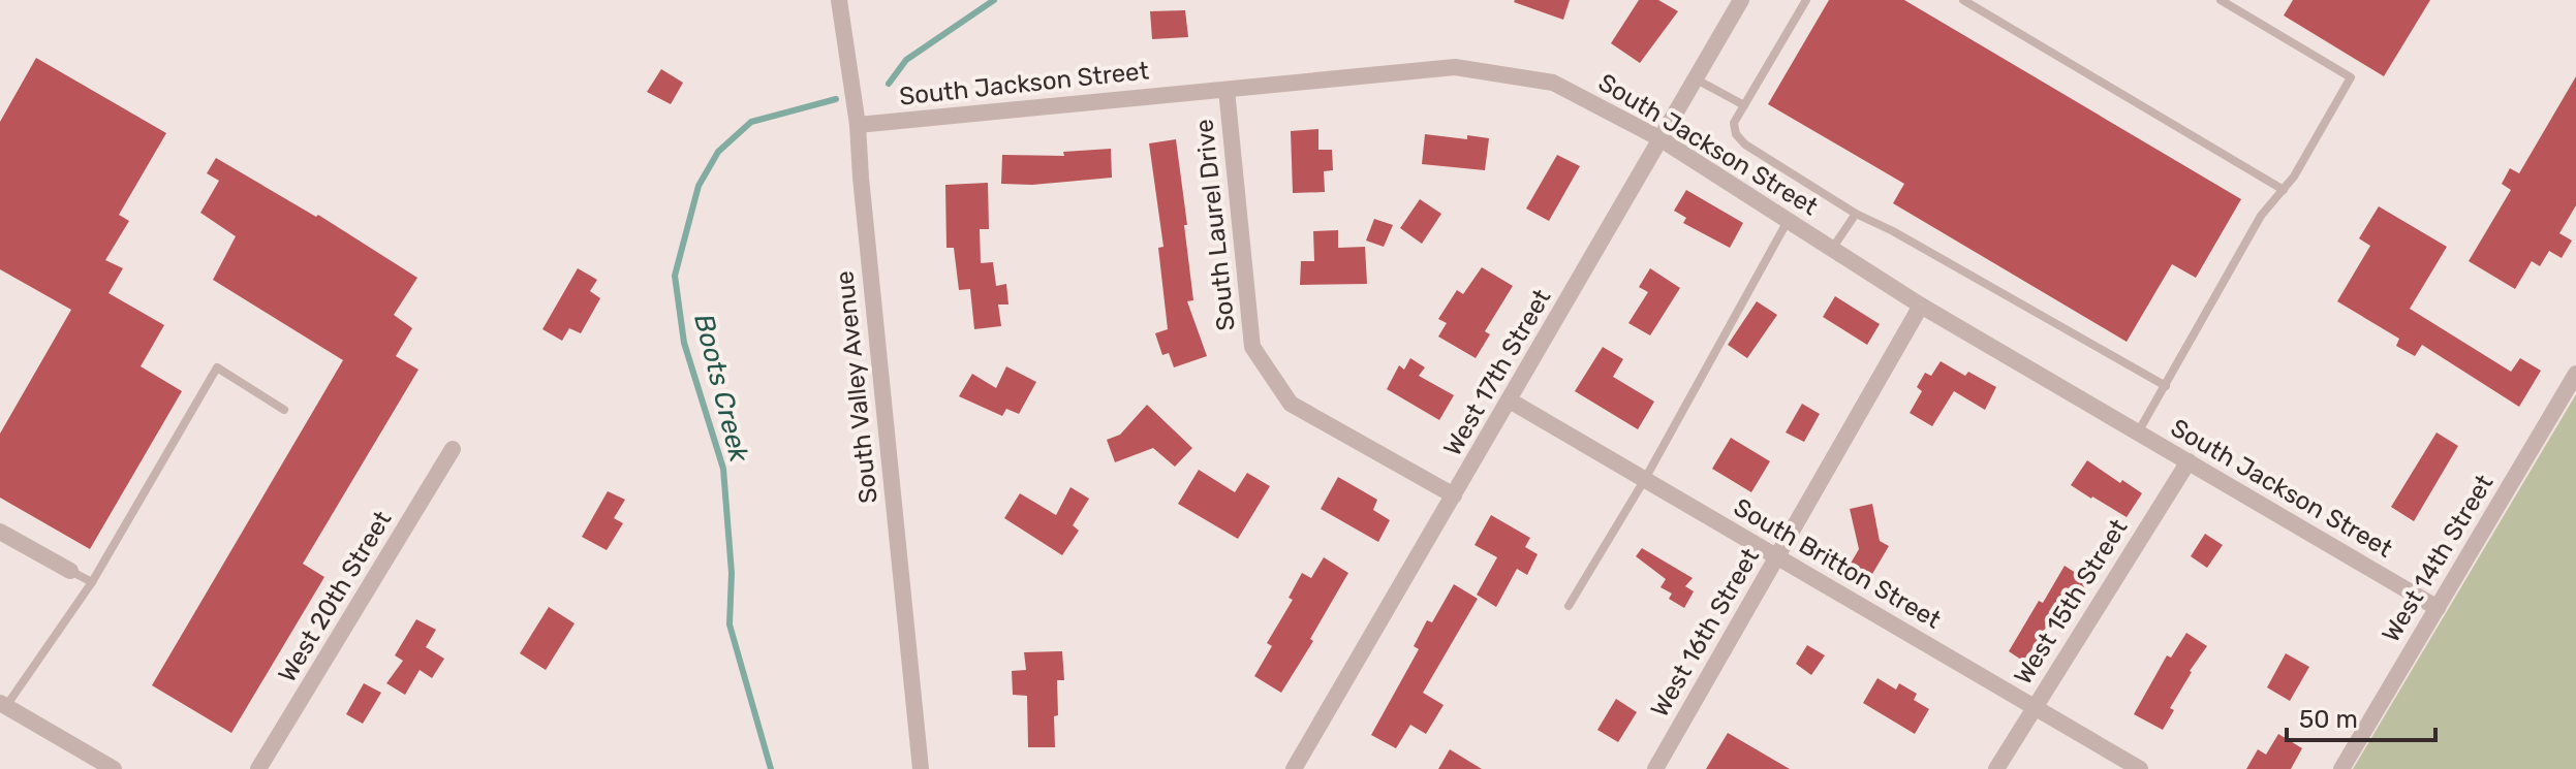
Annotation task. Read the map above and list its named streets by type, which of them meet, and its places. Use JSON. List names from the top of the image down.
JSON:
{
  "streets": {
    "street": [
      "South Jackson Street",
      "South Laurel Drive",
      "West 17th Street",
      "South Valley Avenue",
      "West 14th Street",
      "South Britton Street",
      "West 20th Street",
      "West 15th Street",
      "West 16th Street"
    ]
  },
  "crossings": [
    ["South Jackson Street", "South Laurel Drive"],
    ["South Jackson Street", "West 17th Street"],
    ["South Jackson Street", "South Valley Avenue"],
    ["South Jackson Street", "West 14th Street"],
    ["South Jackson Street", "West 15th Street"],
    ["South Jackson Street", "West 16th Street"],
    ["South Laurel Drive", "West 17th Street"],
    ["West 17th Street", "South Britton Street"],
    ["South Britton Street", "West 15th Street"],
    ["South Britton Street", "West 16th Street"]
  ],
  "water": ["Boots Creek"],
  "scale_bar": "50 m"
}
